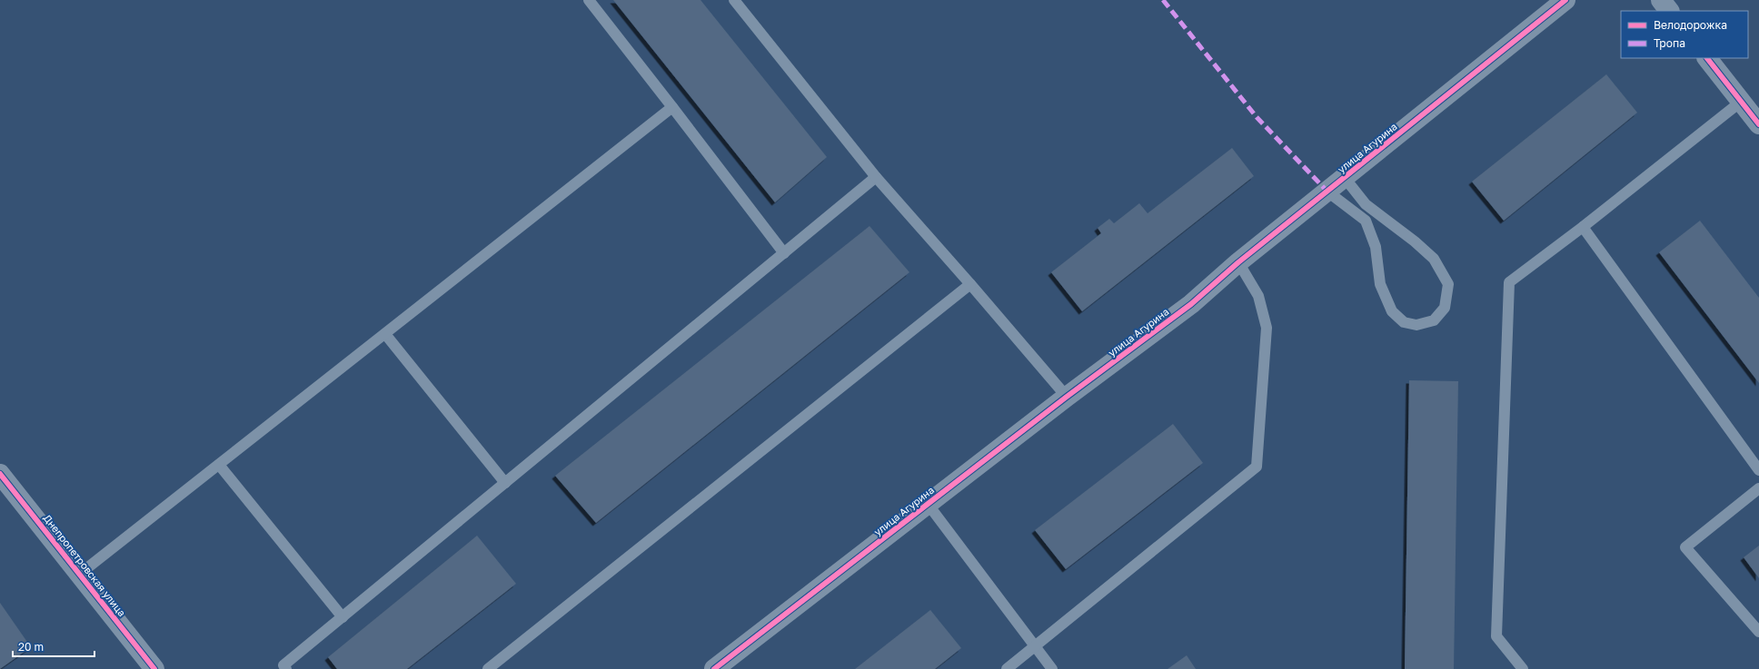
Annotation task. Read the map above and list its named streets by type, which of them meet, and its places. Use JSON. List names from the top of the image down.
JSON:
{
  "streets": {
    "street": ["улица Агурина", "Днепропетровская улица"]
  },
  "legend": ["Велодорожка", "Тропа"],
  "scale_bar": "20 m"
}
